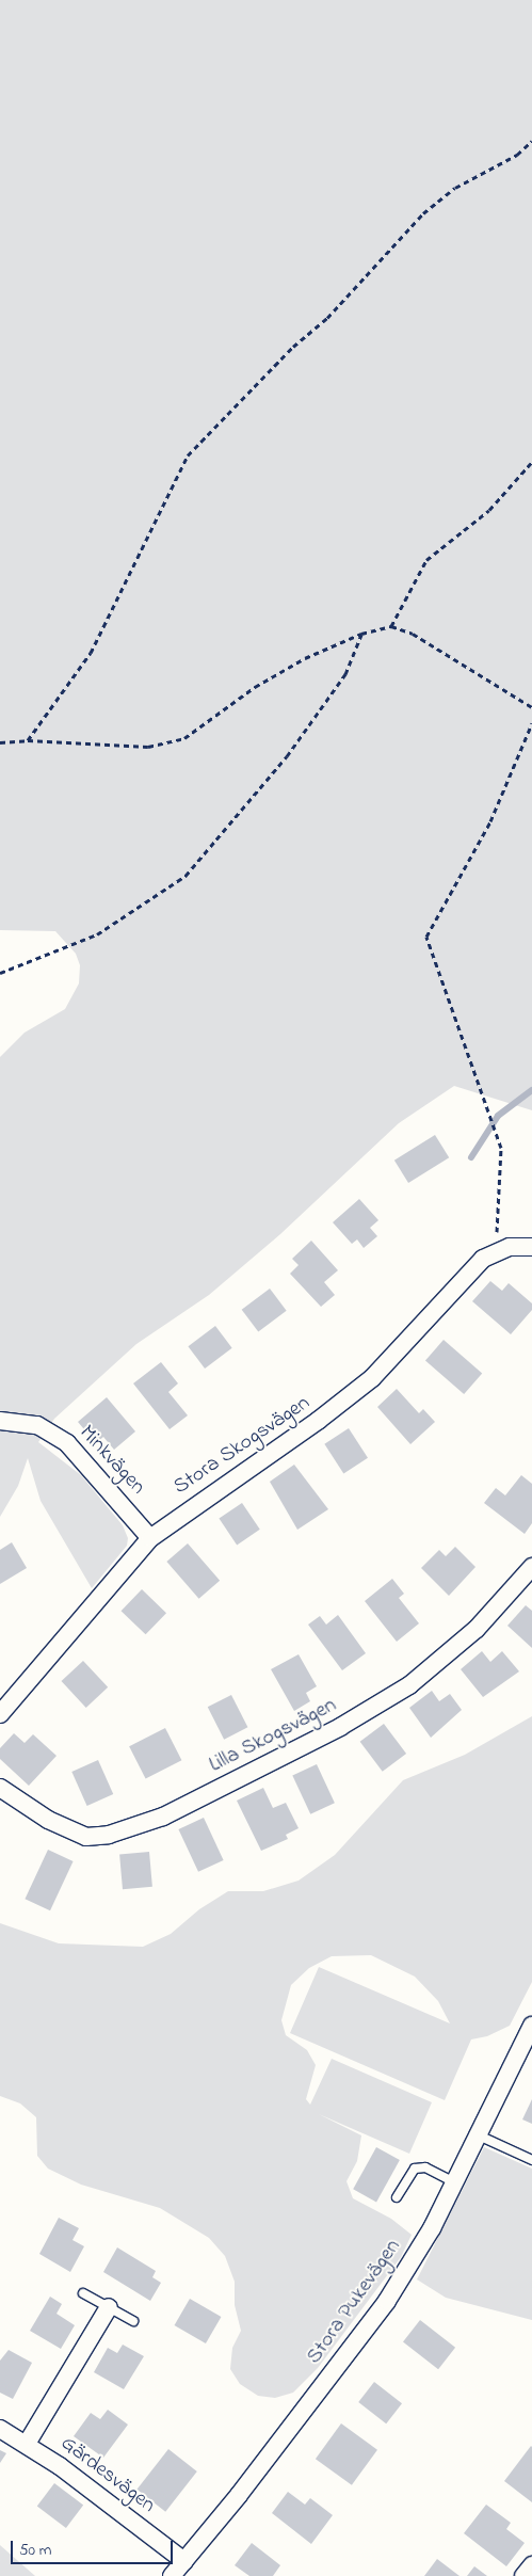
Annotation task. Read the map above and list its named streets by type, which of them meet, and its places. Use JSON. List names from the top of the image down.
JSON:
{
  "streets": {
    "street": [
      "Stora Skogsvägen",
      "Minkvägen",
      "Lilla Skogsvägen",
      "Stora Pukevägen",
      "Gärdesvägen"
    ]
  },
  "crossings": [
    ["Stora Skogsvägen", "Minkvägen"],
    ["Stora Pukevägen", "Gärdesvägen"]
  ],
  "scale_bar": "50 m"
}
